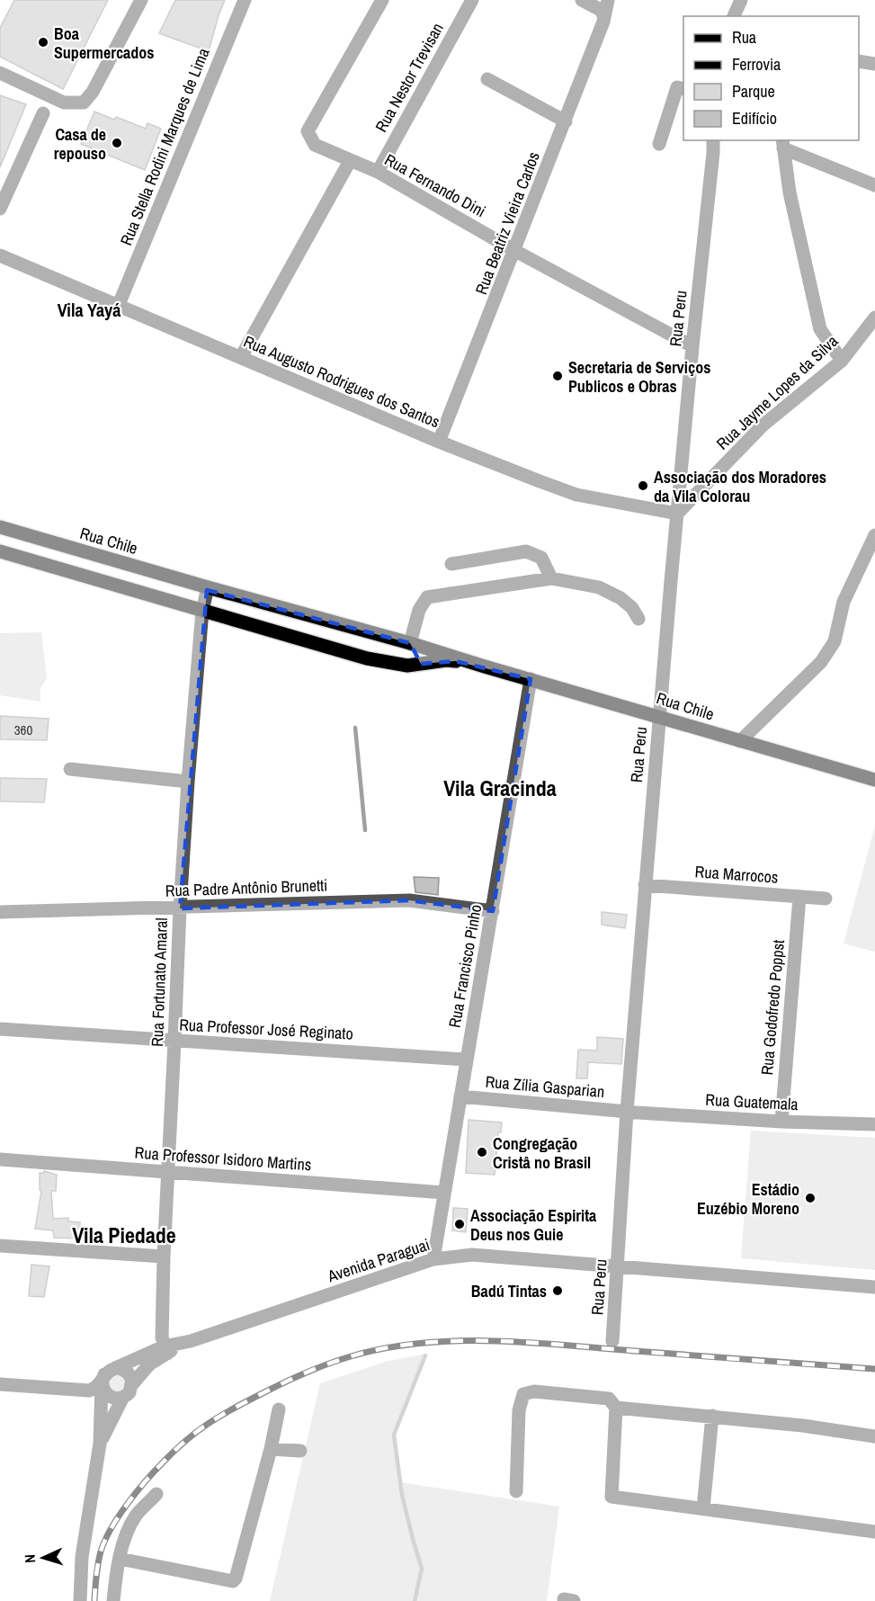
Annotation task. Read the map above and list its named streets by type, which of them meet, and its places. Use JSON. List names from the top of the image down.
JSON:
{
  "streets": {
    "main road": ["Rua Chile"],
    "street": [
      "Rua Nestor Trevisan",
      "Rua Stella Rodini Marques de Lima",
      "Rua Fernando Dini",
      "Rua Beatriz Vieira Carlos",
      "Rua Peru",
      "Rua Augusto Rodrigues dos Santos",
      "Rua Jayme Lopes da Silva",
      "Rua Marrocos",
      "Rua Padre Antônio Brunetti",
      "Rua Francisco Pinho",
      "Rua Fortunato Amaral",
      "Rua Godofredo Poppst",
      "Rua Professor José Reginato",
      "Rua Zília Gasparian",
      "Rua Guatemala",
      "Rua Professor Isidoro Martins",
      "Avenida Paraguai"
    ]
  },
  "crossings": [
    ["Rua Nestor Trevisan", "Rua Fernando Dini"],
    ["Rua Stella Rodini Marques de Lima", "Rua Augusto Rodrigues dos Santos"],
    ["Rua Fernando Dini", "Rua Beatriz Vieira Carlos"],
    ["Rua Fernando Dini", "Rua Peru"],
    ["Rua Beatriz Vieira Carlos", "Rua Augusto Rodrigues dos Santos"],
    ["Rua Peru", "Rua Augusto Rodrigues dos Santos"],
    ["Rua Peru", "Rua Jayme Lopes da Silva"],
    ["Rua Peru", "Rua Chile"],
    ["Rua Peru", "Rua Marrocos"],
    ["Rua Peru", "Rua Zília Gasparian"],
    ["Rua Peru", "Rua Guatemala"],
    ["Rua Peru", "Avenida Paraguai"],
    ["Rua Augusto Rodrigues dos Santos", "Rua Jayme Lopes da Silva"],
    ["Rua Chile", "Rua Francisco Pinho"],
    ["Rua Chile", "Rua Fortunato Amaral"],
    ["Rua Marrocos", "Rua Godofredo Poppst"],
    ["Rua Padre Antônio Brunetti", "Rua Francisco Pinho"],
    ["Rua Padre Antônio Brunetti", "Rua Fortunato Amaral"],
    ["Rua Francisco Pinho", "Rua Professor José Reginato"],
    ["Rua Francisco Pinho", "Rua Zília Gasparian"],
    ["Rua Francisco Pinho", "Rua Professor Isidoro Martins"],
    ["Rua Francisco Pinho", "Avenida Paraguai"],
    ["Rua Fortunato Amaral", "Rua Professor José Reginato"],
    ["Rua Fortunato Amaral", "Rua Professor Isidoro Martins"],
    ["Rua Fortunato Amaral", "Avenida Paraguai"],
    ["Rua Godofredo Poppst", "Rua Guatemala"],
    ["Rua Zília Gasparian", "Rua Guatemala"]
  ],
  "districts": ["Vila Yayá", "Vila Gracinda", "Vila Piedade"],
  "places": [
    "Boa Supermercados",
    "Casa de repouso",
    "Secretaria de Serviços Publicos e Obras",
    "Associação dos Moradores da Vila Colorau",
    "Congregação Cristâ no Brasil",
    "Estádio Euzébio Moreno",
    "Associação Espirita Deus nos Guie",
    "Badú Tintas"
  ],
  "house_numbers": ["360"],
  "legend": [
    "Rua",
    "Ferrovia",
    "Parque",
    "Edifício"
  ],
  "north": "left"
}
